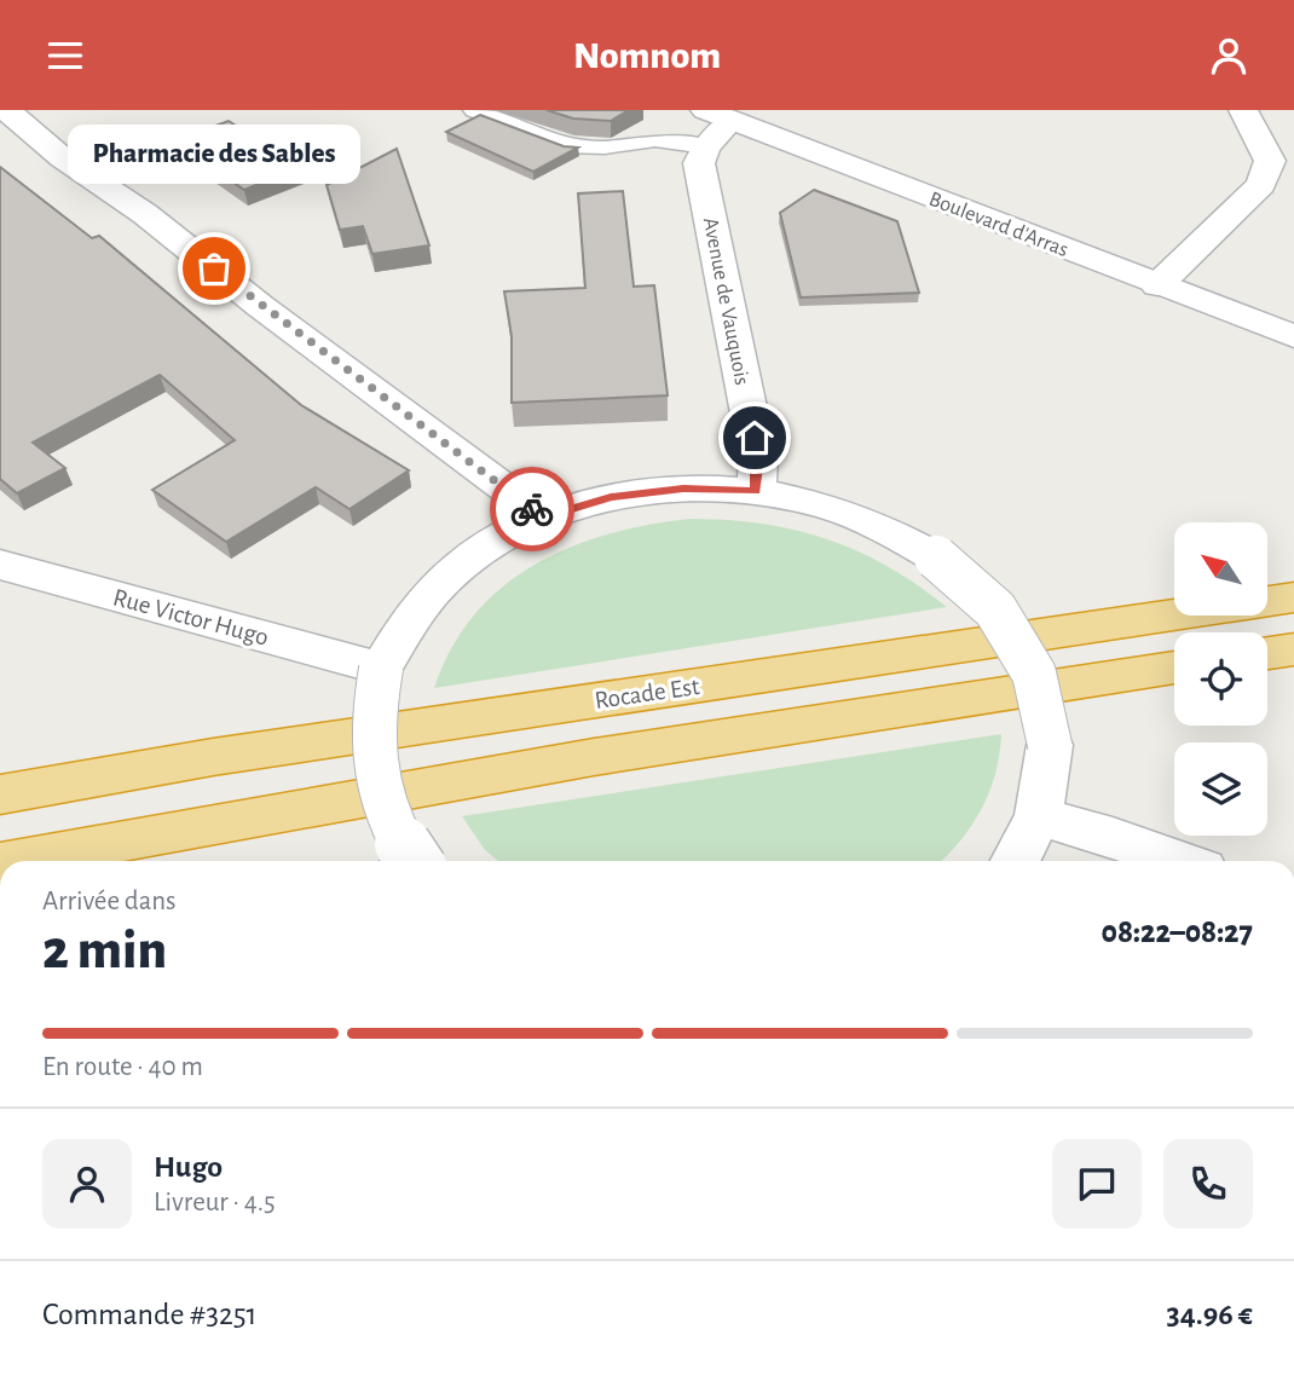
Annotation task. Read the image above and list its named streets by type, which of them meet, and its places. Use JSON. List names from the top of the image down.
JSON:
{
  "streets": {
    "highway": ["Rocade Est"],
    "street": ["Boulevard d'Arras", "Avenue de Vauquois", "Rue Victor Hugo"]
  },
  "places": ["Pharmacie des Sables"],
  "north": "top left",
  "page": {
    "header": "Nomnom",
    "bubble": "Pharmacie des Sables",
    "heading": ["2 min", "Arrivée dans", "08:22–08:27"],
    "panel": [
      "Hugo",
      "Livreur · 4.5",
      "Commande #3251",
      "34.96 €"
    ],
    "bar": "En route · 40 m"
  }
}
